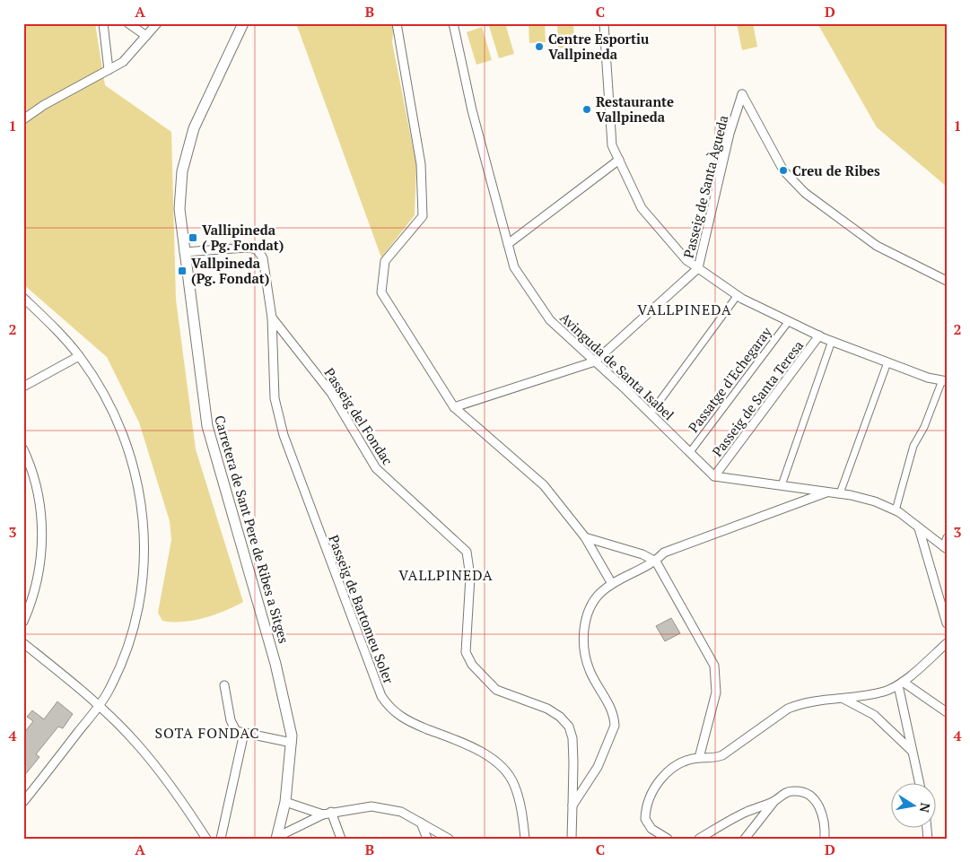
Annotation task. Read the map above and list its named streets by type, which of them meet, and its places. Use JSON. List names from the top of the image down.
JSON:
{
  "streets": {
    "street": [
      "Passeig de Santa Àgueda",
      "Avinguda de Santa Isabel",
      "Passatge d'Echegaray",
      "Passeig de Santa Teresa",
      "Passeig del Fondac",
      "Carretera de Sant Pere de Ribes a Sitges",
      "Passeig de Bartomeu Soler"
    ]
  },
  "crossings": [
    ["Passeig de Santa Àgueda", "Avinguda de Santa Isabel"],
    ["Avinguda de Santa Isabel", "Passatge d'Echegaray"],
    ["Avinguda de Santa Isabel", "Passeig de Santa Teresa"],
    ["Passeig del Fondac", "Carretera de Sant Pere de Ribes a Sitges"],
    ["Passeig del Fondac", "Passeig de Bartomeu Soler"]
  ],
  "districts": ["VALLPINEDA", "VALLPINEDA", "SOTA FONDAC"],
  "places": {
    "other": ["Centre Esportiu Vallpineda", "Restaurante Vallpineda", "Creu de Ribes"],
    "transit": ["Vallipineda ( Pg. Fondat)", "Vallpineda (Pg. Fondat)"]
  },
  "north": "right",
  "grid": {
    "columns": [
      "A",
      "B",
      "C",
      "D"
    ],
    "rows": [
      "1",
      "2",
      "3",
      "4"
    ]
  }
}
